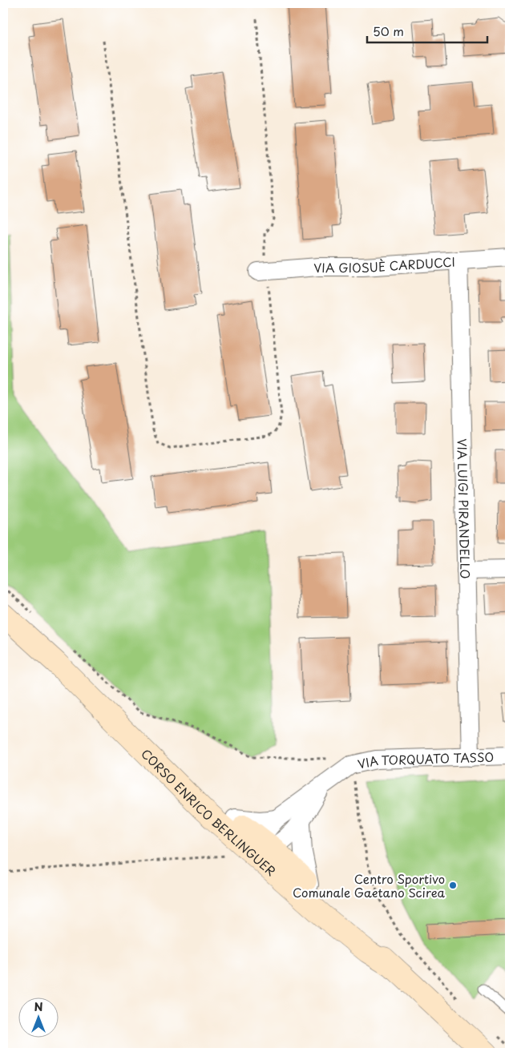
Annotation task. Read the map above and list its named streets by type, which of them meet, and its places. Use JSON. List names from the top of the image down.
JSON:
{
  "streets": {
    "street": [
      "VIA GIOSUÈ CARDUCCI",
      "VIA LUIGI PIRANDELLO",
      "VIA TORQUATO TASSO",
      "CORSO ENRICO BERLINGUER"
    ]
  },
  "crossings": [
    ["VIA GIOSUÈ CARDUCCI", "VIA LUIGI PIRANDELLO"],
    ["VIA LUIGI PIRANDELLO", "VIA TORQUATO TASSO"],
    ["VIA TORQUATO TASSO", "CORSO ENRICO BERLINGUER"]
  ],
  "places": ["Centro Sportivo Comunale Gaetano Scirea"],
  "scale_bar": "50 m",
  "north": "top"
}
